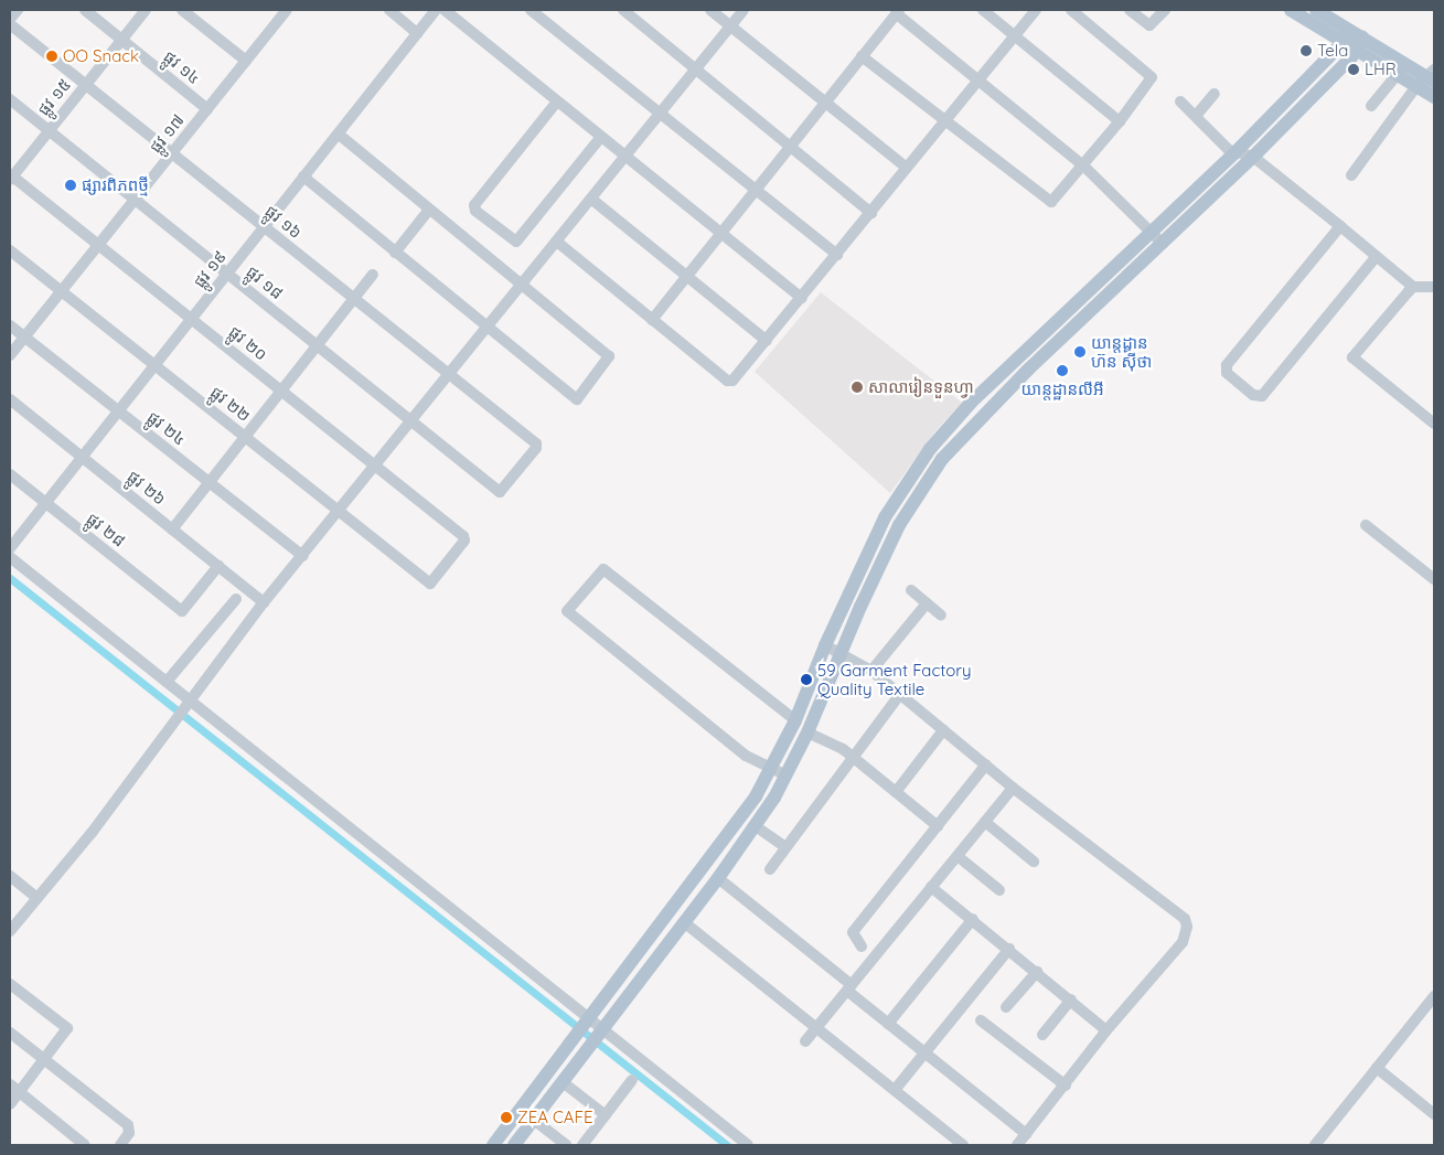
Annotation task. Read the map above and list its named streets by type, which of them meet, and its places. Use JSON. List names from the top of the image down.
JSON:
{
  "streets": {
    "street": [
      "ផ្លូវ ១៤",
      "ផ្លូវ ១៥",
      "ផ្លូវ ១៧",
      "ផ្លូវ ១៦",
      "ផ្លូវ ១៩",
      "ផ្លូវ ១៨",
      "ផ្លូវ ២០",
      "ផ្លូវ ២២",
      "ផ្លូវ ២៤",
      "ផ្លូវ ២៦",
      "ផ្លូវ ២៨"
    ]
  },
  "crossings": [
    ["ផ្លូវ ១៤", "ផ្លូវ ១៥"],
    ["ផ្លូវ ១៤", "ផ្លូវ ១៧"],
    ["ផ្លូវ ១៥", "ផ្លូវ ១៦"],
    ["ផ្លូវ ១៥", "ផ្លូវ ១៨"],
    ["ផ្លូវ ១៥", "ផ្លូវ ២០"],
    ["ផ្លូវ ១៧", "ផ្លូវ ១៦"],
    ["ផ្លូវ ១៧", "ផ្លូវ ១៨"],
    ["ផ្លូវ ១៧", "ផ្លូវ ២០"],
    ["ផ្លូវ ១៧", "ផ្លូវ ២២"],
    ["ផ្លូវ ១៧", "ផ្លូវ ២៤"],
    ["ផ្លូវ ១៦", "ផ្លូវ ១៩"],
    ["ផ្លូវ ១៦", "ផ្លូវ ១៨"],
    ["ផ្លូវ ១៩", "ផ្លូវ ១៨"],
    ["ផ្លូវ ១៩", "ផ្លូវ ២០"],
    ["ផ្លូវ ១៩", "ផ្លូវ ២២"],
    ["ផ្លូវ ១៩", "ផ្លូវ ២៤"],
    ["ផ្លូវ ១៩", "ផ្លូវ ២៦"],
    ["ផ្លូវ ១៩", "ផ្លូវ ២៨"],
    ["ផ្លូវ ២០", "ផ្លូវ ២២"],
    ["ផ្លូវ ២៦", "ផ្លូវ ២៨"]
  ],
  "places": [
    "Tela",
    "OO Snack",
    "LHR",
    "ផ្សារពិភពថ្មី",
    "យាន្ដដ្ឋាន ហ៊ន ស៊ីថា",
    "យាន្ដដ្ឋានលីអី",
    "សាលារៀនទួនហ្វា",
    "59 Garment Factory Quality Textile",
    "ZEA CAFE"
  ]
}
